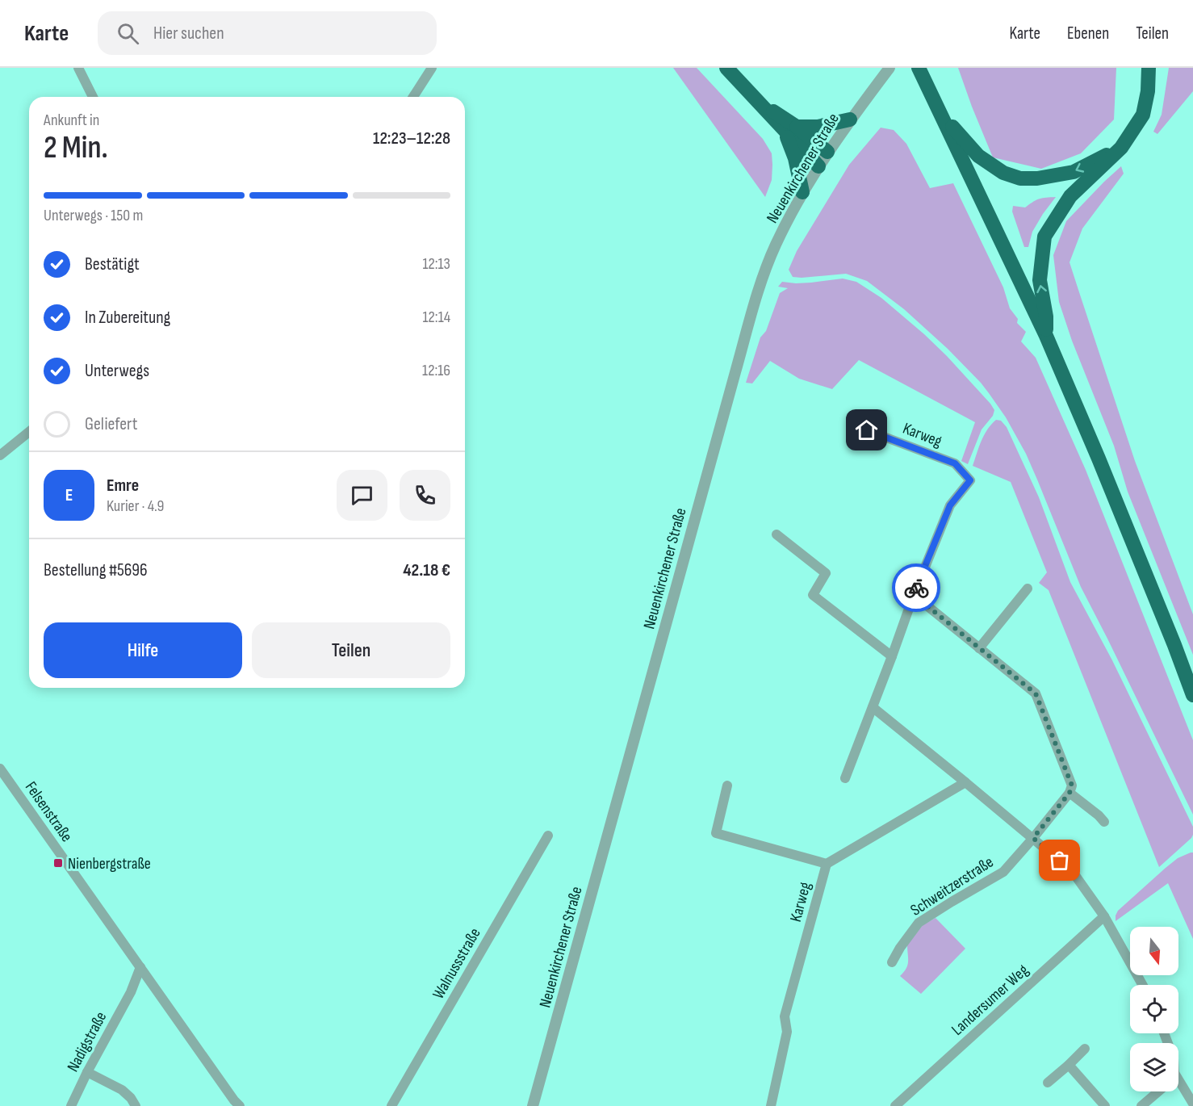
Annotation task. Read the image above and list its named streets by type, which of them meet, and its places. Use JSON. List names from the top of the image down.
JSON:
{
  "streets": {
    "street": [
      "Neuenkirchener Straße",
      "Karweg",
      "Felsenstraße",
      "Schweitzerstraße",
      "Walnussstraße",
      "Landersumer Weg",
      "Nadigstraße"
    ]
  },
  "crossings": [
    ["Felsenstraße", "Nadigstraße"]
  ],
  "places": {
    "transit": ["Nienbergstraße"]
  },
  "north": "bottom",
  "page": {
    "header": "Karte",
    "search": "Hier suchen",
    "nav": ["Karte", "Ebenen", "Teilen"],
    "heading": ["2 Min.", "Ankunft in", "12:23–12:28"],
    "panel": [
      "Emre",
      "Kurier · 4.9",
      "Bestellung #5696",
      "42.18 €"
    ],
    "bar": "Unterwegs · 150 m",
    "list": [
      ["Bestätigt", "12:13"],
      ["In Zubereitung", "12:14"],
      ["Unterwegs", "12:16"],
      "Geliefert"
    ],
    "round": "E",
    "buttons": ["Hilfe", "Teilen"]
  }
}
